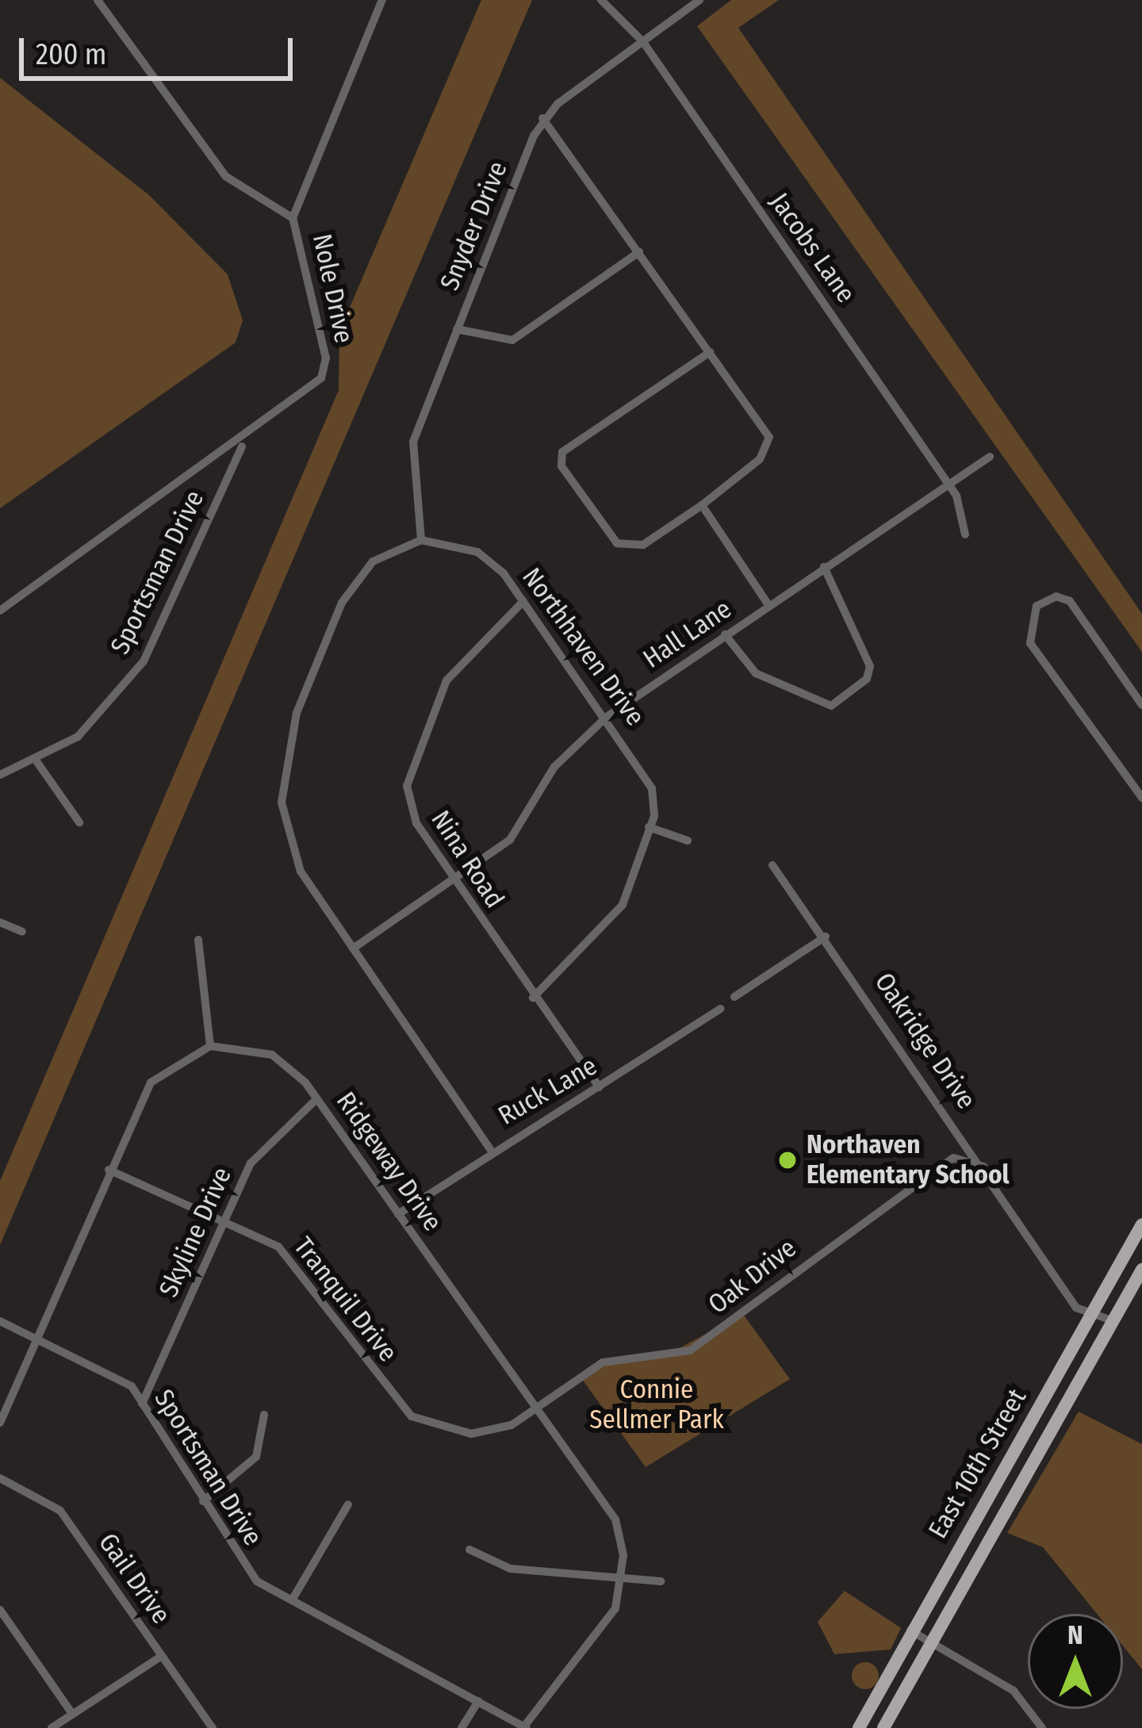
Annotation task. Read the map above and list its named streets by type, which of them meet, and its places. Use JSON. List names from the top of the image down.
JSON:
{
  "streets": {
    "main road": ["East 10th Street"],
    "street": [
      "Snyder Drive",
      "Jacobs Lane",
      "Nole Drive",
      "Sportsman Drive",
      "Hall Lane",
      "Northhaven Drive",
      "Nina Road",
      "Oakridge Drive",
      "Ruck Lane",
      "Ridgeway Drive",
      "Skyline Drive",
      "Oak Drive",
      "Tranquil Drive",
      "Gail Drive"
    ]
  },
  "crossings": [
    ["Snyder Drive", "Northhaven Drive"],
    ["Jacobs Lane", "Hall Lane"],
    ["Nole Drive", "Sportsman Drive"],
    ["Sportsman Drive", "Skyline Drive"],
    ["Hall Lane", "Northhaven Drive"],
    ["Hall Lane", "Nina Road"],
    ["Northhaven Drive", "Nina Road"],
    ["Nina Road", "Ruck Lane"],
    ["Oakridge Drive", "Oak Drive"],
    ["Oakridge Drive", "East 10th Street"],
    ["Ruck Lane", "Ridgeway Drive"],
    ["Ridgeway Drive", "Skyline Drive"],
    ["Ridgeway Drive", "Oak Drive"],
    ["Ridgeway Drive", "Tranquil Drive"],
    ["Skyline Drive", "Tranquil Drive"],
    ["Oak Drive", "Tranquil Drive"]
  ],
  "parks": ["Connie Sellmer Park"],
  "places": ["Northaven Elementary School"],
  "scale_bar": "200 m",
  "north": "top"
}
